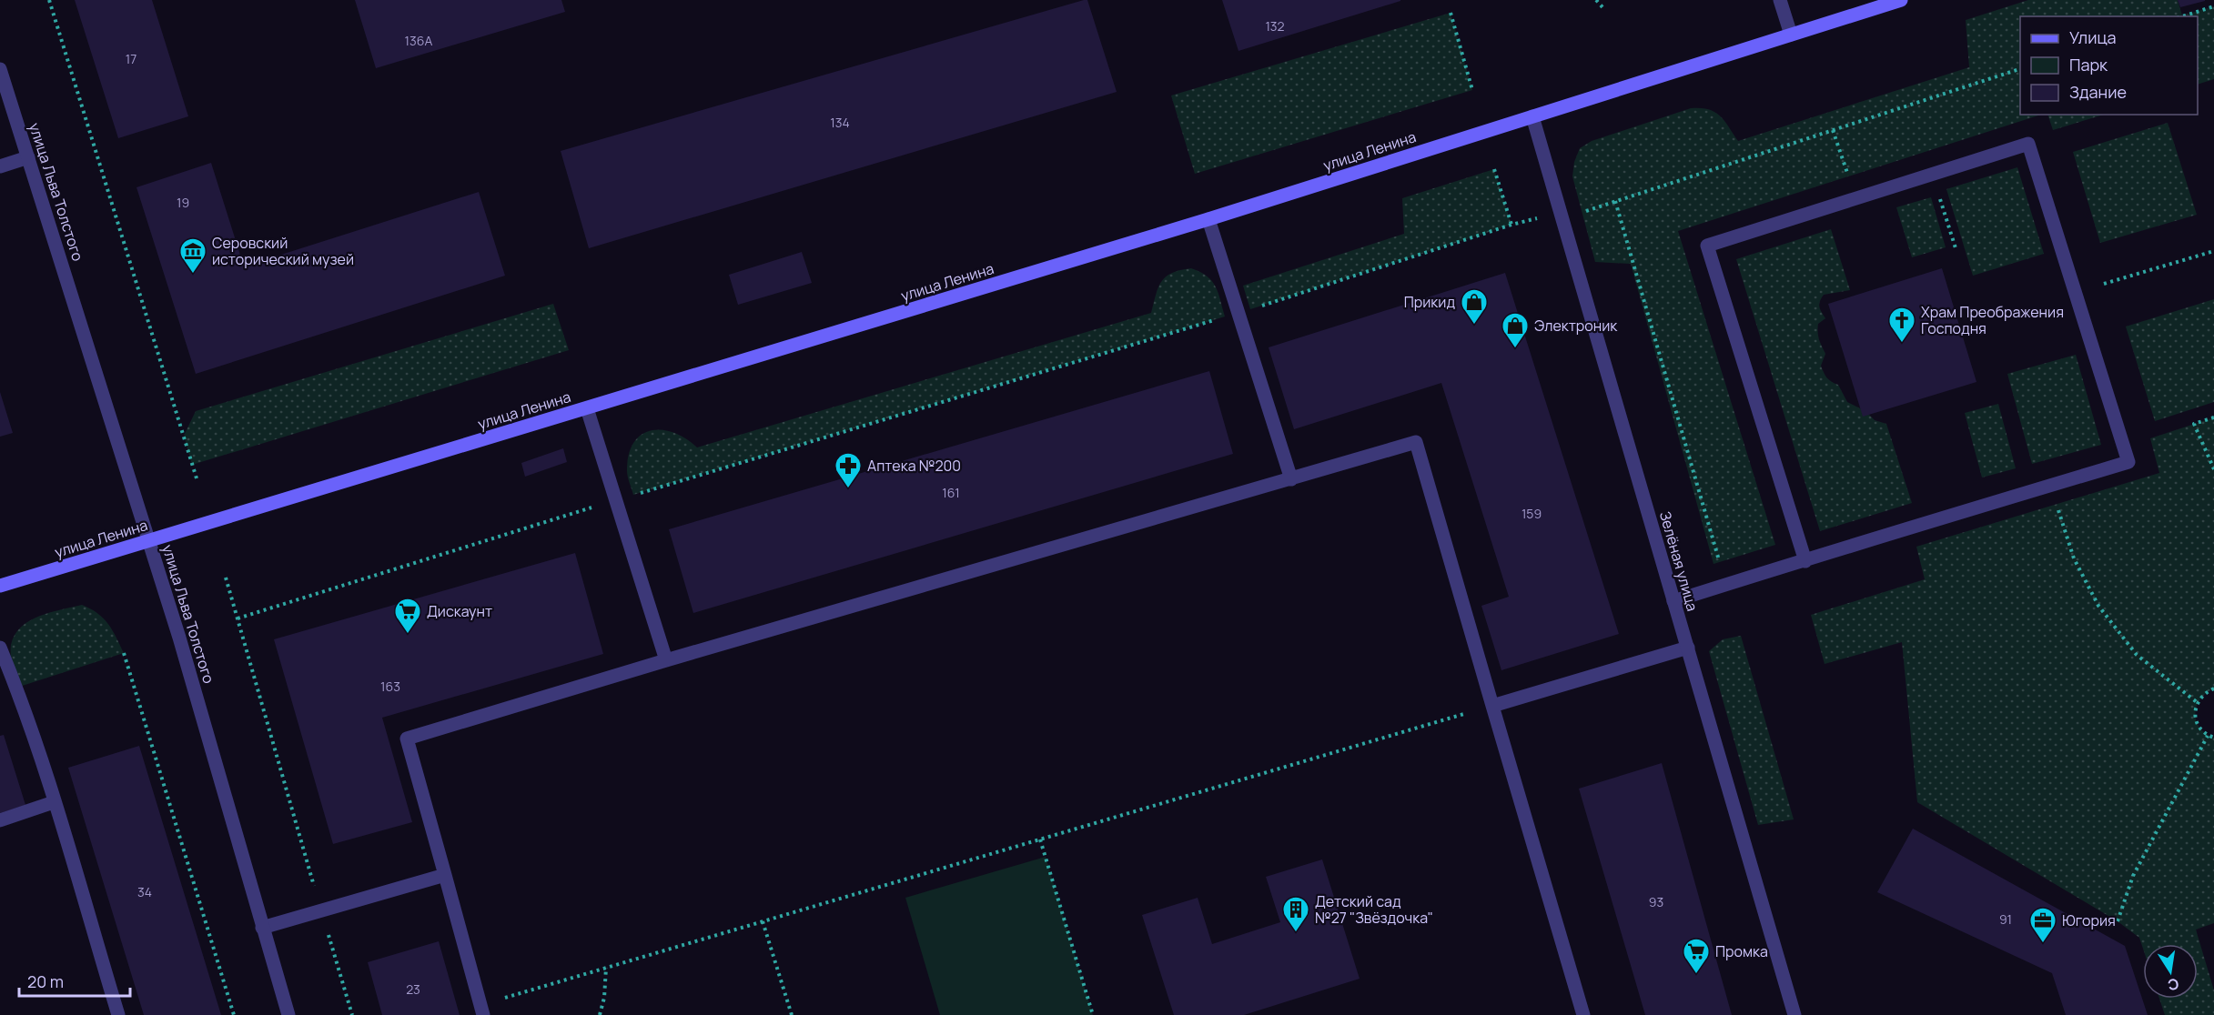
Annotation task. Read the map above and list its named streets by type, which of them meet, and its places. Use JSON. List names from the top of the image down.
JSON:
{
  "streets": {
    "main road": ["улица Ленина"],
    "street": ["улица Льва Толстого", "Зелёная улица"]
  },
  "crossings": [
    ["улица Ленина", "улица Льва Толстого"],
    ["улица Ленина", "Зелёная улица"]
  ],
  "places": {
    "museum": ["Серовский исторический музей"],
    "shop": ["Прикид", "Электроник"],
    "church": ["Храм Преображения Господня"],
    "pharmacy": ["Аптека №200"],
    "supermarket": ["Дискаунт", "Промка"],
    "building": ["Детский сад №27 \"Звёздочка\""],
    "office": ["Югория"]
  },
  "house_numbers": [
    "132",
    "136А",
    "17",
    "134",
    "19",
    "161",
    "159",
    "163",
    "34",
    "93",
    "91",
    "23"
  ],
  "legend": ["Улица", "Парк", "Здание"],
  "scale_bar": "20 m",
  "north": "bottom"
}
